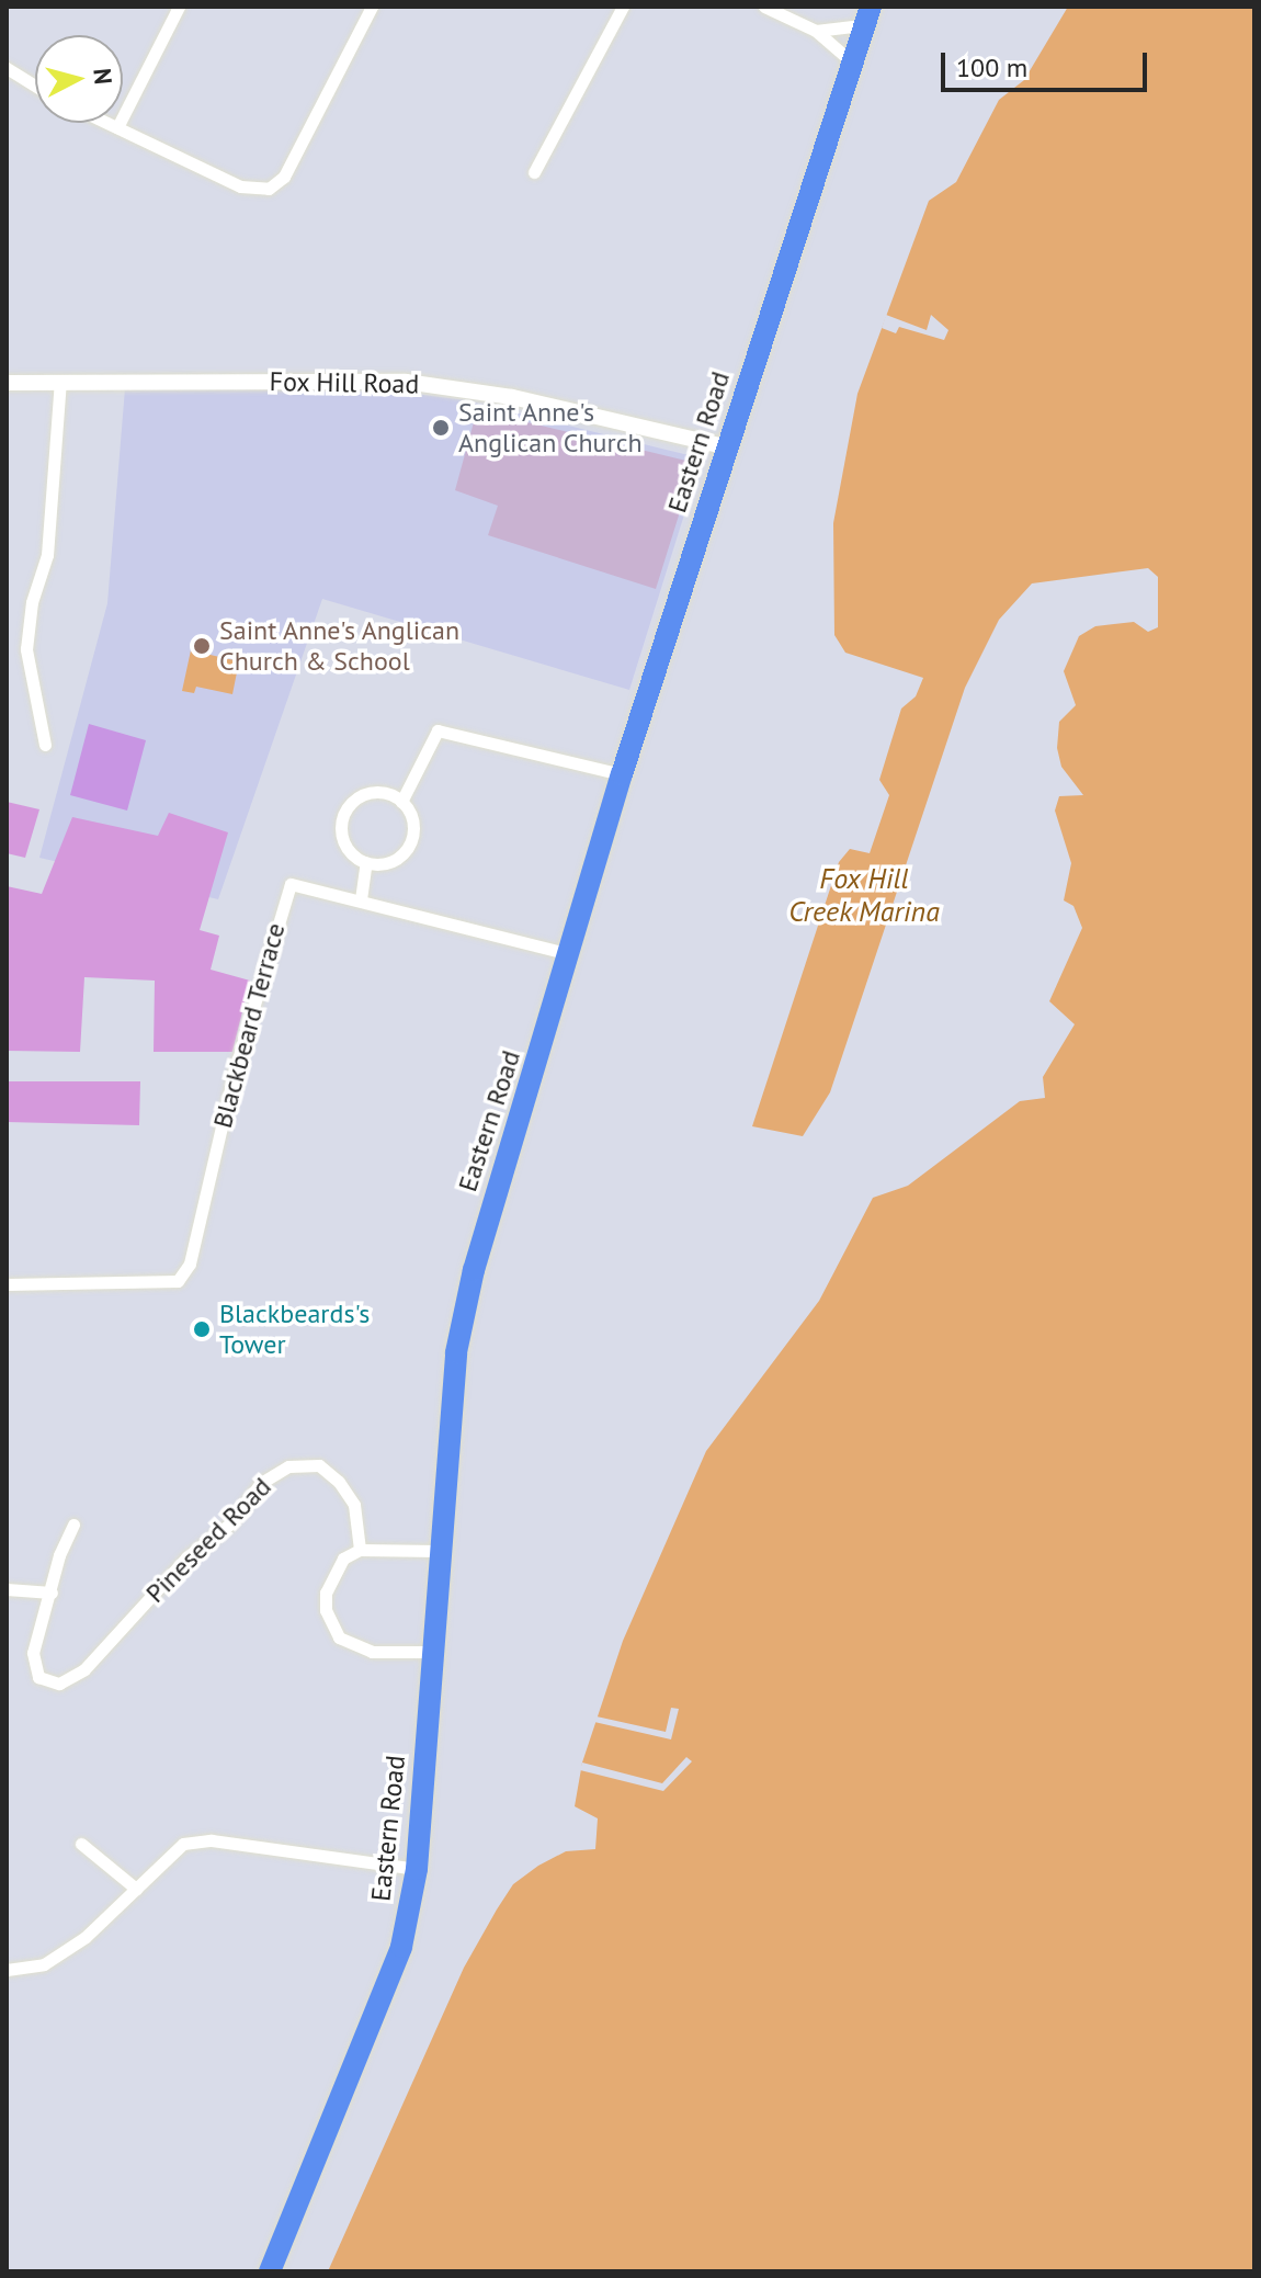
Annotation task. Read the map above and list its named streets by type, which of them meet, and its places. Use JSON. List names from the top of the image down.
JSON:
{
  "streets": {
    "highway": ["Eastern Road"],
    "main road": ["Fox Hill Road"],
    "street": ["Blackbeard Terrace", "Pineseed Road"]
  },
  "crossings": [
    ["Fox Hill Road", "Eastern Road"],
    ["Eastern Road", "Blackbeard Terrace"],
    ["Eastern Road", "Pineseed Road"]
  ],
  "water": ["Fox Hill Creek Marina"],
  "places": ["Saint Anne's Anglican Church", "Saint Anne's Anglican Church & School", "Blackbeards's Tower"],
  "scale_bar": "100 m",
  "north": "right"
}
